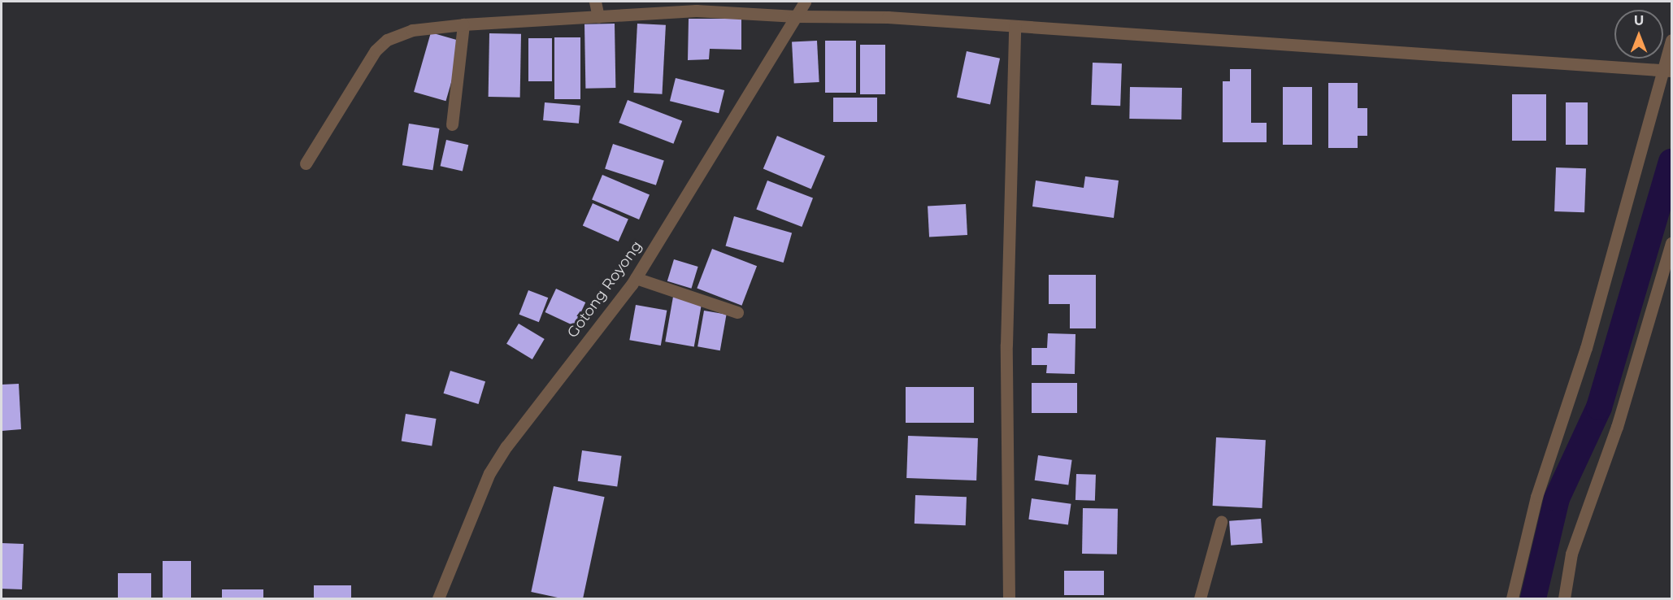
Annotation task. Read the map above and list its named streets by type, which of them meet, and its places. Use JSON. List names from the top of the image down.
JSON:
{
  "streets": {
    "street": ["Gotong Royong"]
  },
  "north": "top"
}
